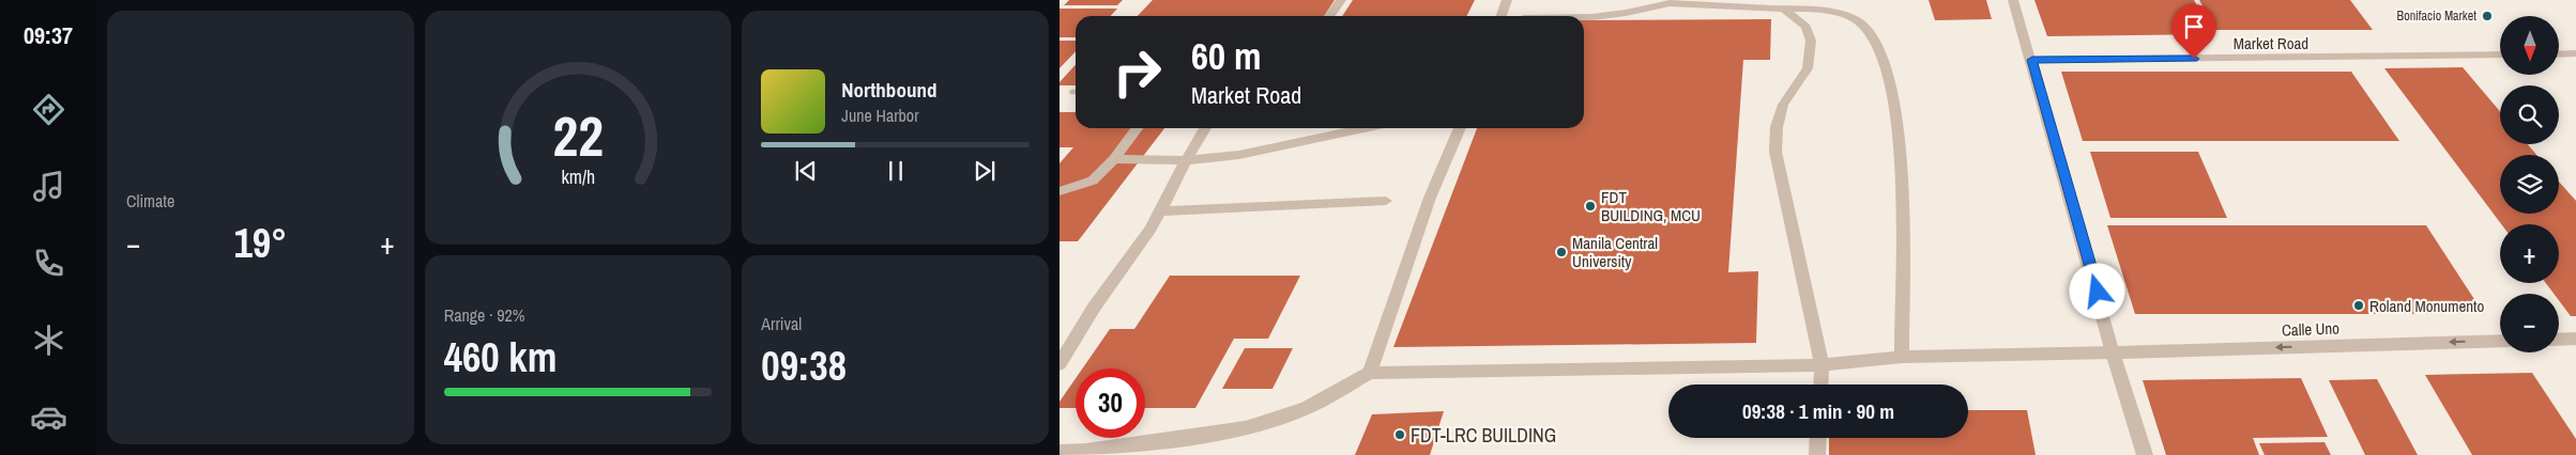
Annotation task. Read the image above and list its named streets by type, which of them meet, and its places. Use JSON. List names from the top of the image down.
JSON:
{
  "streets": {
    "street": ["Market Road", "Calle Uno"]
  },
  "places": [
    "Bonifacio Market",
    "FDT BUILDING, MCU",
    "Manila Central University",
    "Roland Monumento",
    "FDT-LRC BUILDING"
  ],
  "north": "bottom",
  "page": {
    "tabs": "09:37",
    "tile": [
      "Climate",
      ["Range · 92%", "460 km"],
      ["Arrival", "09:38"]
    ],
    "map_buttons": ["+", "−"],
    "turn": ["60 m", "Market Road"],
    "song": ["Northbound", "June Harbor"],
    "heat": ["−", "19°", "+"],
    "limit": "30",
    "trip": "09:38 · 1 min · 90 m",
    "gauge": ["22", "km/h"]
  }
}
